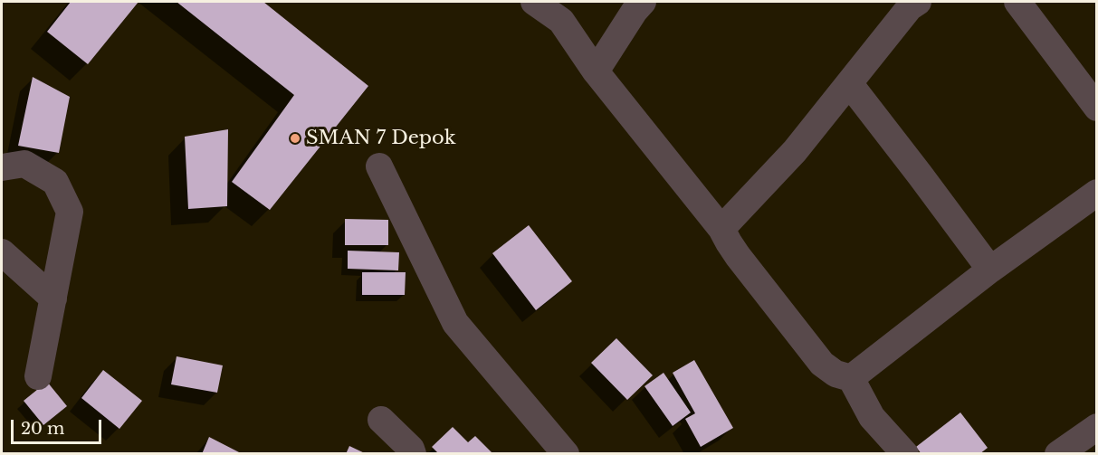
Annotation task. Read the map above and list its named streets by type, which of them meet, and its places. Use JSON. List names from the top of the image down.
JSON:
{
  "places": ["SMAN 7 Depok"],
  "scale_bar": "20 m"
}
